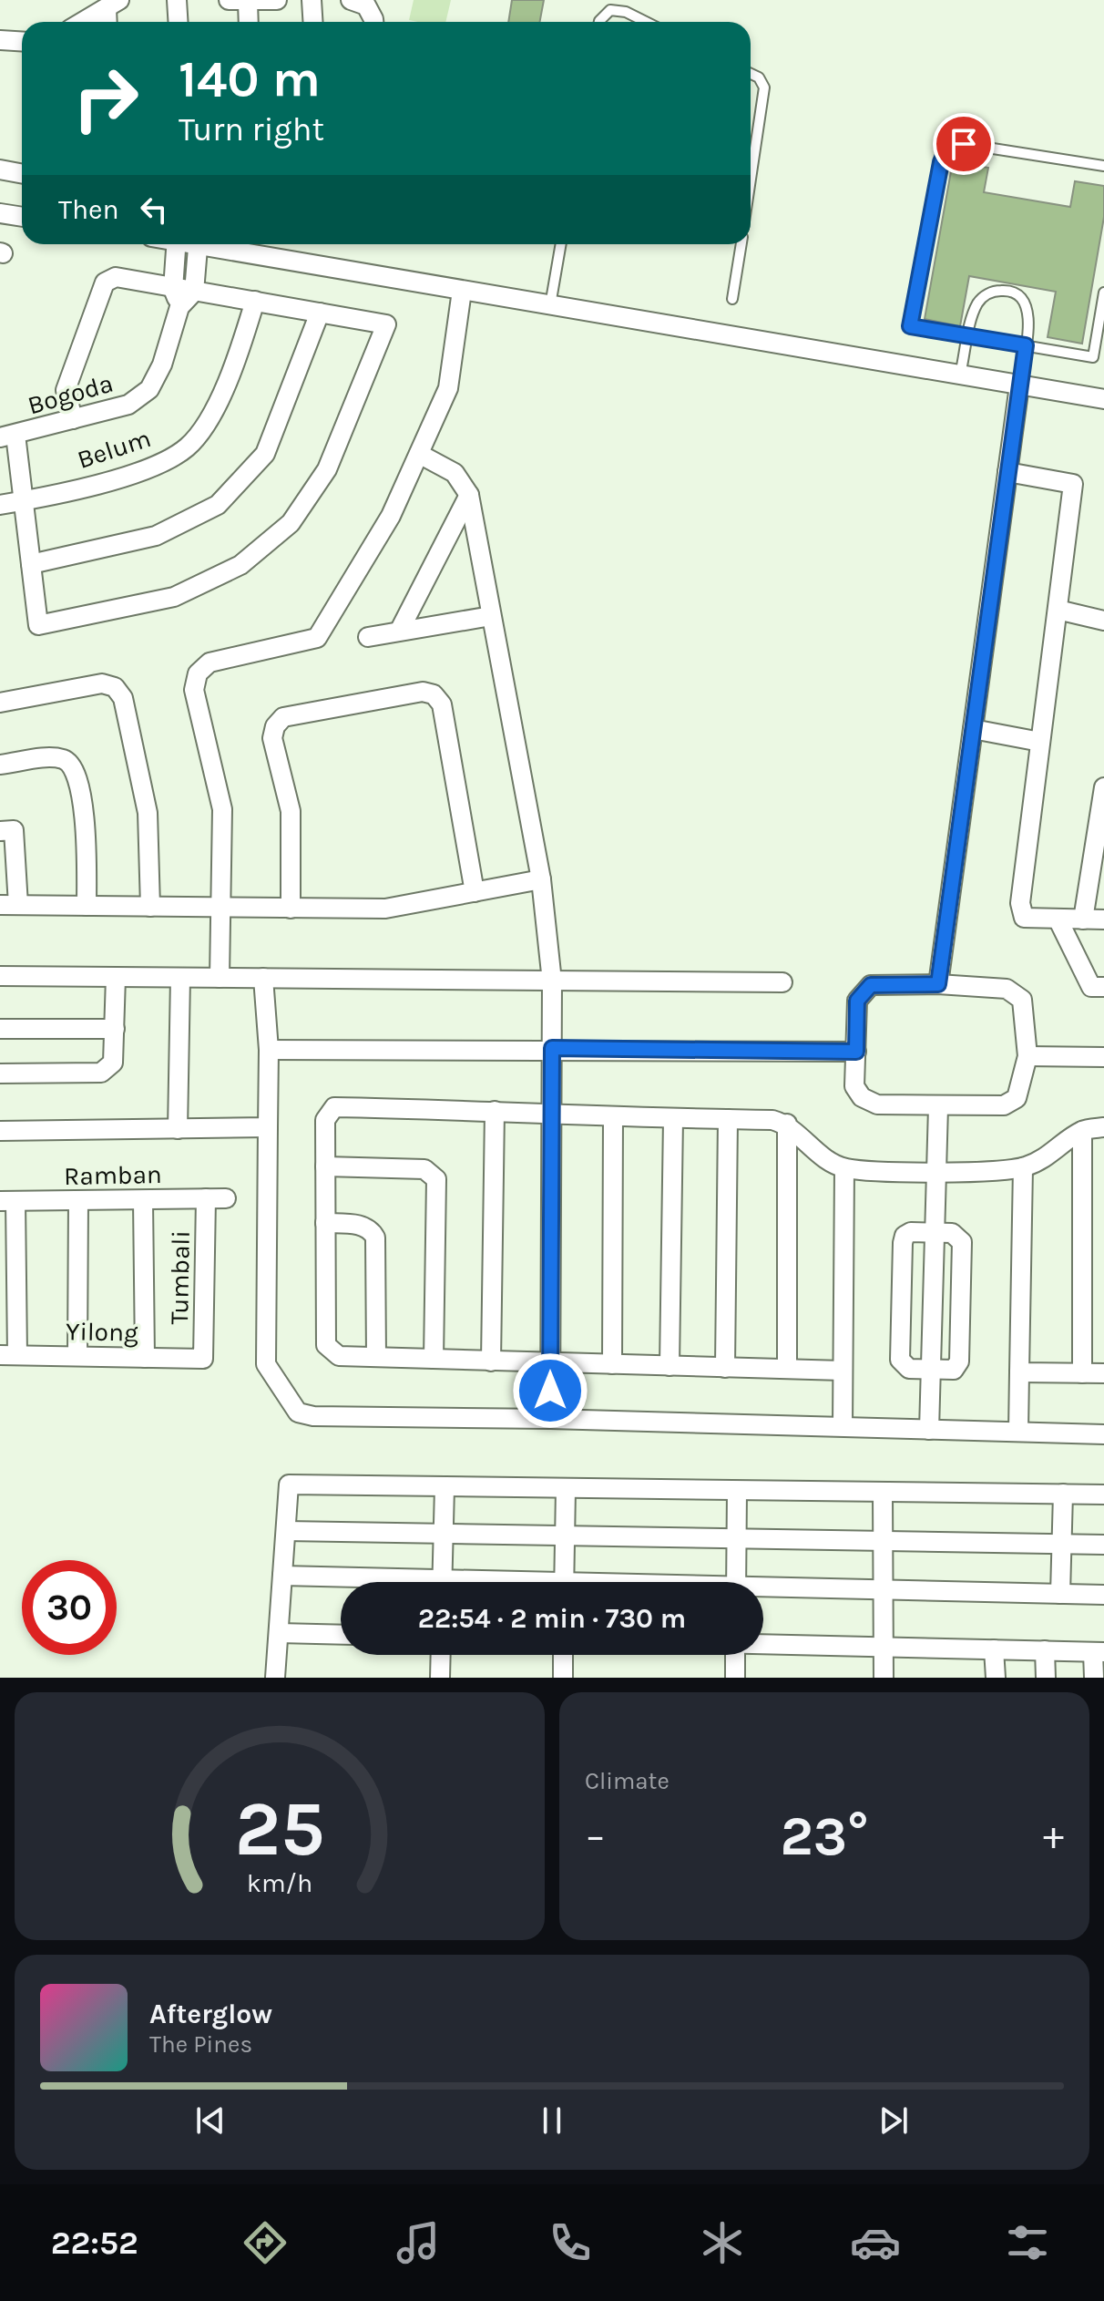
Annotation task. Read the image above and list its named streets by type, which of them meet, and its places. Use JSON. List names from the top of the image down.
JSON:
{
  "streets": {
    "street": [
      "Bogoda",
      "Belum",
      "Ramban",
      "Tumbali",
      "Yilong"
    ]
  },
  "crossings": [
    ["Ramban", "Tumbali"],
    ["Tumbali", "Yilong"]
  ],
  "page": {
    "turn": ["140 m", "Turn right"],
    "then": "Then",
    "limit": "30",
    "trip": "22:54 · 2 min · 730 m",
    "tile": "Climate",
    "heat": ["−", "23°", "+"],
    "song": ["Afterglow", "The Pines"],
    "tabs": "22:52",
    "gauge": ["25", "km/h"]
  }
}
